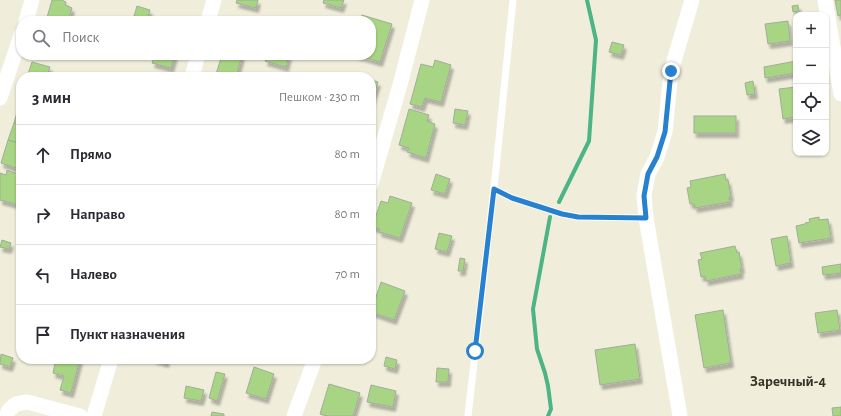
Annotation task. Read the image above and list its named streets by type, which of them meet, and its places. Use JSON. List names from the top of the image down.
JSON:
{
  "districts": ["Заречный-4"],
  "page": {
    "map_buttons": ["+", "−"],
    "search": "Поиск",
    "heading": ["3 мин", "Пешком · 230 m"],
    "list": [
      ["Прямо", "80 m"],
      ["Направо", "80 m"],
      ["Налево", "70 m"],
      "Пункт назначения"
    ]
  }
}
